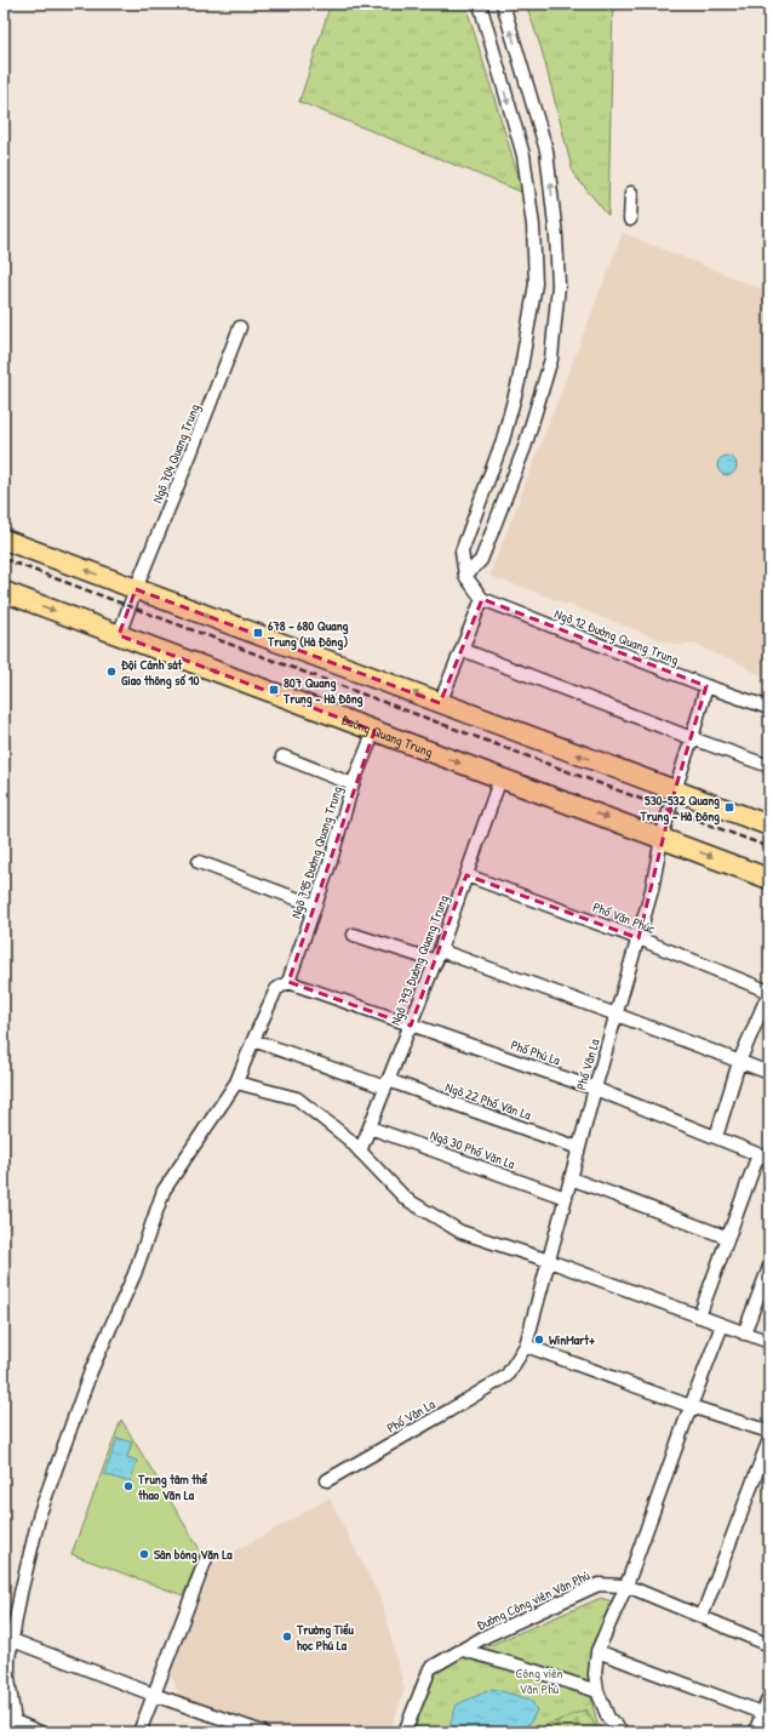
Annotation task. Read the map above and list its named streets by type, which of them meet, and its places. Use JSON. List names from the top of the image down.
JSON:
{
  "streets": {
    "highway": ["Đường Quang Trung"],
    "street": [
      "Ngõ 704 Quang Trung",
      "Ngõ 12 Đường Quang Trung",
      "Ngõ 795 Đường Quang Trung",
      "Phố Văn Phúc",
      "Ngõ 793 Đường Quang Trung",
      "Phố Phú La",
      "Phố Văn La",
      "Ngõ 22 Phố Văn La",
      "Ngõ 30 Phố Văn La",
      "Đường Công viên Văn Phú"
    ]
  },
  "crossings": [
    ["Ngõ 704 Quang Trung", "Đường Quang Trung"],
    ["Ngõ 12 Đường Quang Trung", "Phố Văn La"],
    ["Đường Quang Trung", "Ngõ 795 Đường Quang Trung"],
    ["Đường Quang Trung", "Ngõ 793 Đường Quang Trung"],
    ["Đường Quang Trung", "Phố Văn La"],
    ["Ngõ 795 Đường Quang Trung", "Phố Phú La"],
    ["Phố Văn Phúc", "Ngõ 793 Đường Quang Trung"],
    ["Phố Văn Phúc", "Phố Văn La"],
    ["Ngõ 793 Đường Quang Trung", "Phố Phú La"],
    ["Ngõ 793 Đường Quang Trung", "Ngõ 22 Phố Văn La"],
    ["Ngõ 793 Đường Quang Trung", "Ngõ 30 Phố Văn La"],
    ["Phố Phú La", "Phố Văn La"],
    ["Phố Văn La", "Ngõ 22 Phố Văn La"],
    ["Phố Văn La", "Ngõ 30 Phố Văn La"]
  ],
  "parks": ["Công viên Văn Phú"],
  "places": {
    "transit": ["678 - 680 Quang Trung (Hà Đông)", "807 Quang Trung - Hà Đông", "530-532 Quang Trung - Hà Đông"],
    "other": [
      "Đội Cảnh sát Giao thông số 10",
      "WinMart+",
      "Trung tâm thể thao Văn La",
      "Sân bóng Văn La",
      "Trường Tiểu học Phú La"
    ]
  }
}
